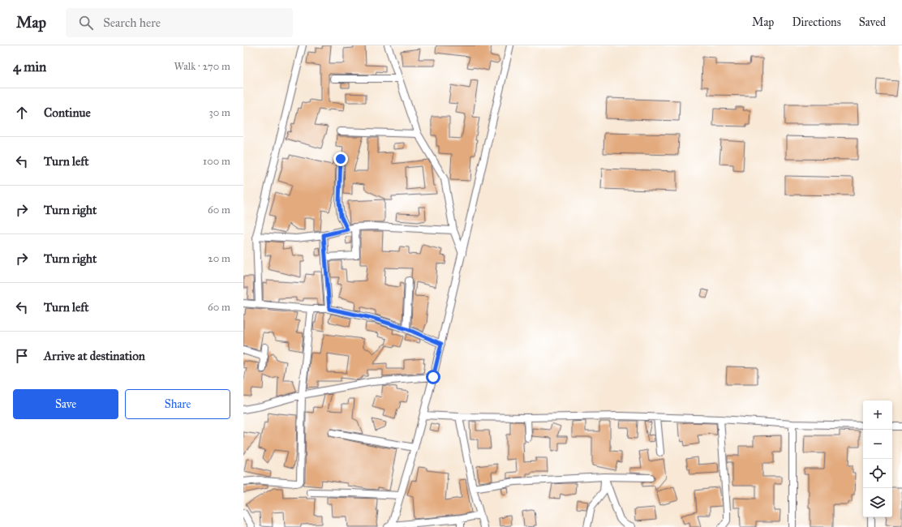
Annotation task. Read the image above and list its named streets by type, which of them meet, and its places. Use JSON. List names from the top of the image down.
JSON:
{
  "page": {
    "header": "Map",
    "search": "Search here",
    "nav": ["Map", "Directions", "Saved"],
    "heading": ["4 min", "Walk · 270 m"],
    "list": [
      ["Continue", "30 m"],
      ["Turn left", "100 m"],
      ["Turn right", "60 m"],
      ["Turn right", "20 m"],
      ["Turn left", "60 m"],
      "Arrive at destination"
    ],
    "buttons": ["Save", "Share"],
    "map_buttons": ["+", "−"]
  }
}
